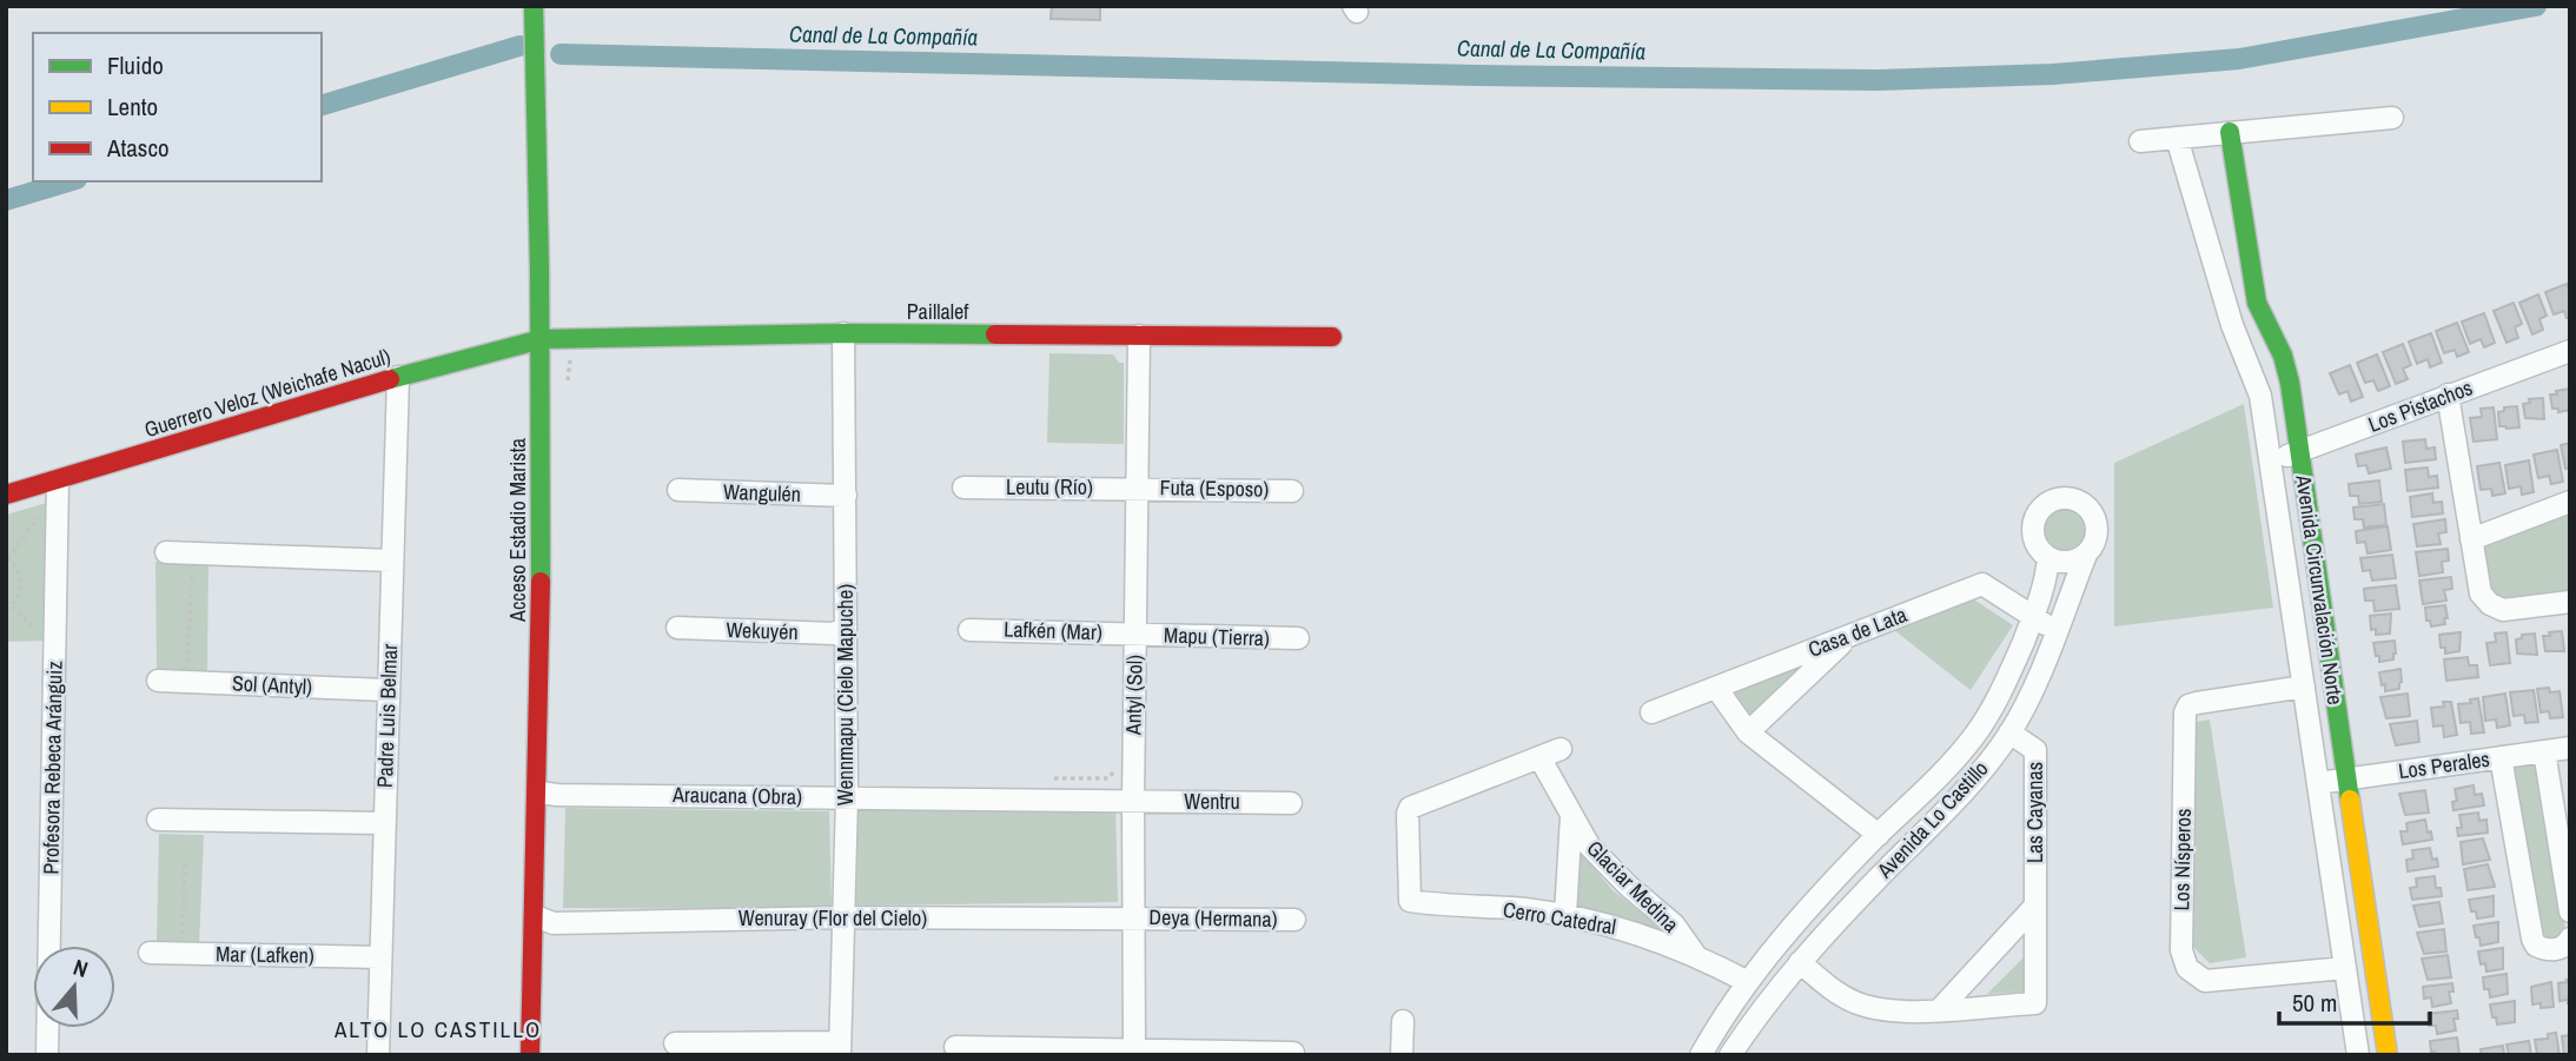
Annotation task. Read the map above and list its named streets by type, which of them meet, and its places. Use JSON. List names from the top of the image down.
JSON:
{
  "streets": {
    "street": [
      "Paillalef",
      "Guerrero Veloz (Weichafe Nacul)",
      "Los Pistachos",
      "Leutu (Río)",
      "Futa (Esposo)",
      "Wangulén",
      "Acceso Estadio Marista",
      "Avenida Circunvalación Norte",
      "Wekuyén",
      "Lafkén (Mar)",
      "Casa de Lata",
      "Mapu (Tierra)",
      "Sol (Antyl)",
      "Wennmapu (Cielo Mapuche)",
      "Antyl (Sol)",
      "Padre Luis Belmar",
      "Los Perales",
      "Profesora Rebeca Aránguiz",
      "Araucana (Obra)",
      "Wentru",
      "Las Cayanas",
      "Avenida Lo Castillo",
      "Los Nísperos",
      "Glaciar Medina",
      "Wenuray (Flor del Cielo)",
      "Deya (Hermana)",
      "Cerro Catedral",
      "Mar (Lafken)"
    ]
  },
  "crossings": [
    ["Paillalef", "Guerrero Veloz (Weichafe Nacul)"],
    ["Paillalef", "Acceso Estadio Marista"],
    ["Paillalef", "Wennmapu (Cielo Mapuche)"],
    ["Paillalef", "Antyl (Sol)"],
    ["Guerrero Veloz (Weichafe Nacul)", "Acceso Estadio Marista"],
    ["Guerrero Veloz (Weichafe Nacul)", "Padre Luis Belmar"],
    ["Guerrero Veloz (Weichafe Nacul)", "Profesora Rebeca Aránguiz"],
    ["Los Pistachos", "Avenida Circunvalación Norte"],
    ["Leutu (Río)", "Futa (Esposo)"],
    ["Leutu (Río)", "Antyl (Sol)"],
    ["Futa (Esposo)", "Antyl (Sol)"],
    ["Wangulén", "Wennmapu (Cielo Mapuche)"],
    ["Acceso Estadio Marista", "Araucana (Obra)"],
    ["Acceso Estadio Marista", "Wenuray (Flor del Cielo)"],
    ["Avenida Circunvalación Norte", "Los Perales"],
    ["Avenida Circunvalación Norte", "Los Nísperos"],
    ["Wekuyén", "Wennmapu (Cielo Mapuche)"],
    ["Lafkén (Mar)", "Mapu (Tierra)"],
    ["Lafkén (Mar)", "Antyl (Sol)"],
    ["Casa de Lata", "Avenida Lo Castillo"],
    ["Mapu (Tierra)", "Antyl (Sol)"],
    ["Sol (Antyl)", "Padre Luis Belmar"],
    ["Wennmapu (Cielo Mapuche)", "Araucana (Obra)"],
    ["Wennmapu (Cielo Mapuche)", "Wenuray (Flor del Cielo)"],
    ["Antyl (Sol)", "Araucana (Obra)"],
    ["Antyl (Sol)", "Wentru"],
    ["Antyl (Sol)", "Wenuray (Flor del Cielo)"],
    ["Antyl (Sol)", "Deya (Hermana)"],
    ["Padre Luis Belmar", "Mar (Lafken)"],
    ["Araucana (Obra)", "Wentru"],
    ["Las Cayanas", "Avenida Lo Castillo"],
    ["Avenida Lo Castillo", "Cerro Catedral"],
    ["Glaciar Medina", "Cerro Catedral"],
    ["Wenuray (Flor del Cielo)", "Deya (Hermana)"]
  ],
  "districts": ["ALTO LO CASTILLO"],
  "water": ["Canal de La Compañía"],
  "legend": ["Fluido", "Lento", "Atasco"],
  "scale_bar": "50 m",
  "north": "top"
}
